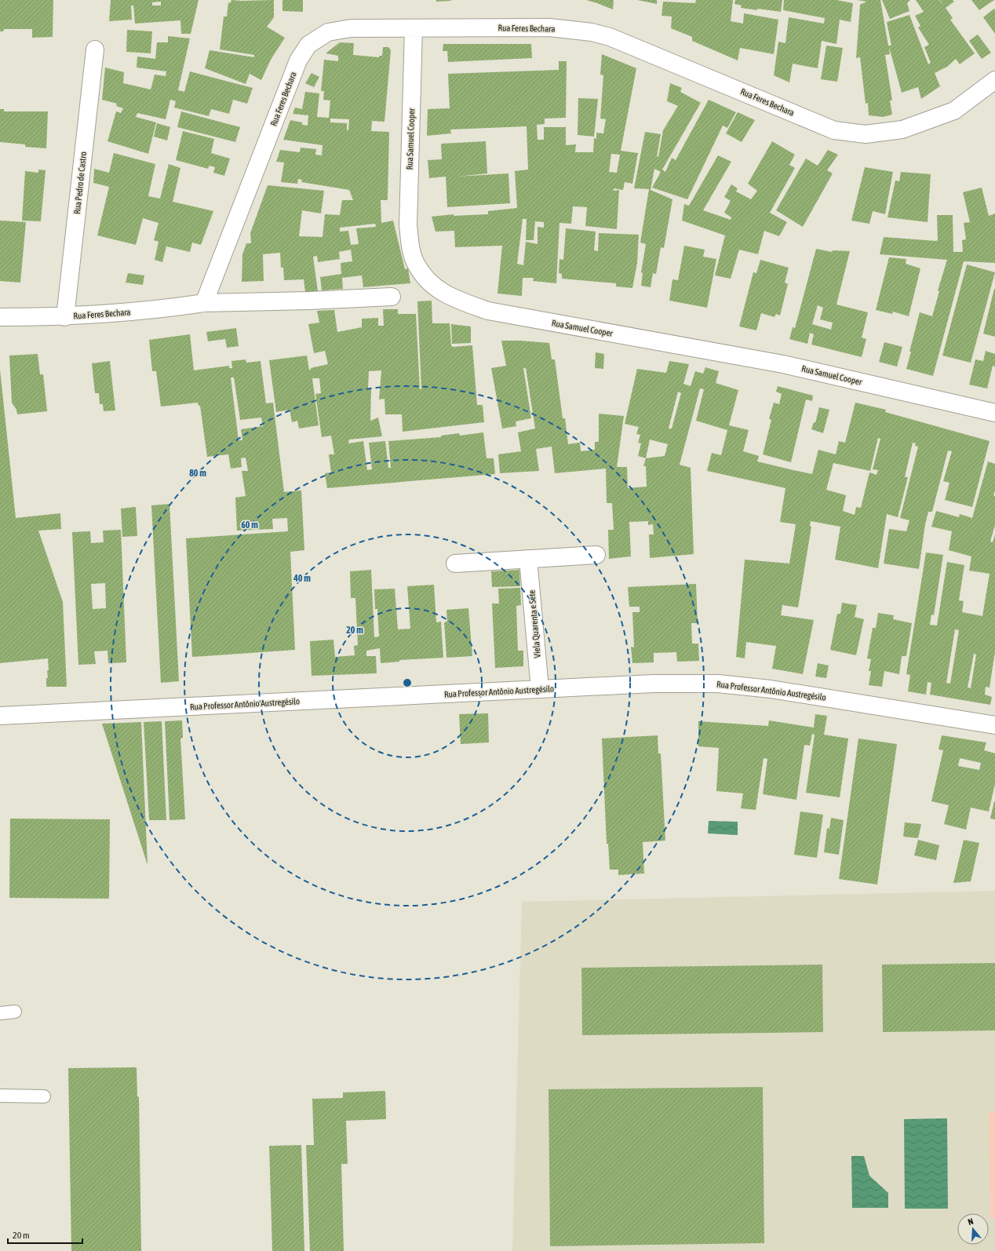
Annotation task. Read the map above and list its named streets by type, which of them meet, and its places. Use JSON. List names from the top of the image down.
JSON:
{
  "streets": {
    "street": [
      "Rua Feres Bechara",
      "Rua Samuel Cooper",
      "Rua Pedro de Castro",
      "Viela Quarenta e Sete",
      "Rua Professor Antônio Austregésilo"
    ]
  },
  "crossings": [
    ["Rua Feres Bechara", "Rua Samuel Cooper"],
    ["Rua Feres Bechara", "Rua Pedro de Castro"],
    ["Viela Quarenta e Sete", "Rua Professor Antônio Austregésilo"]
  ],
  "scale_bar": "20 m",
  "north": "top",
  "rings": [
    "80 m",
    "60 m",
    "40 m",
    "20 m"
  ]
}
